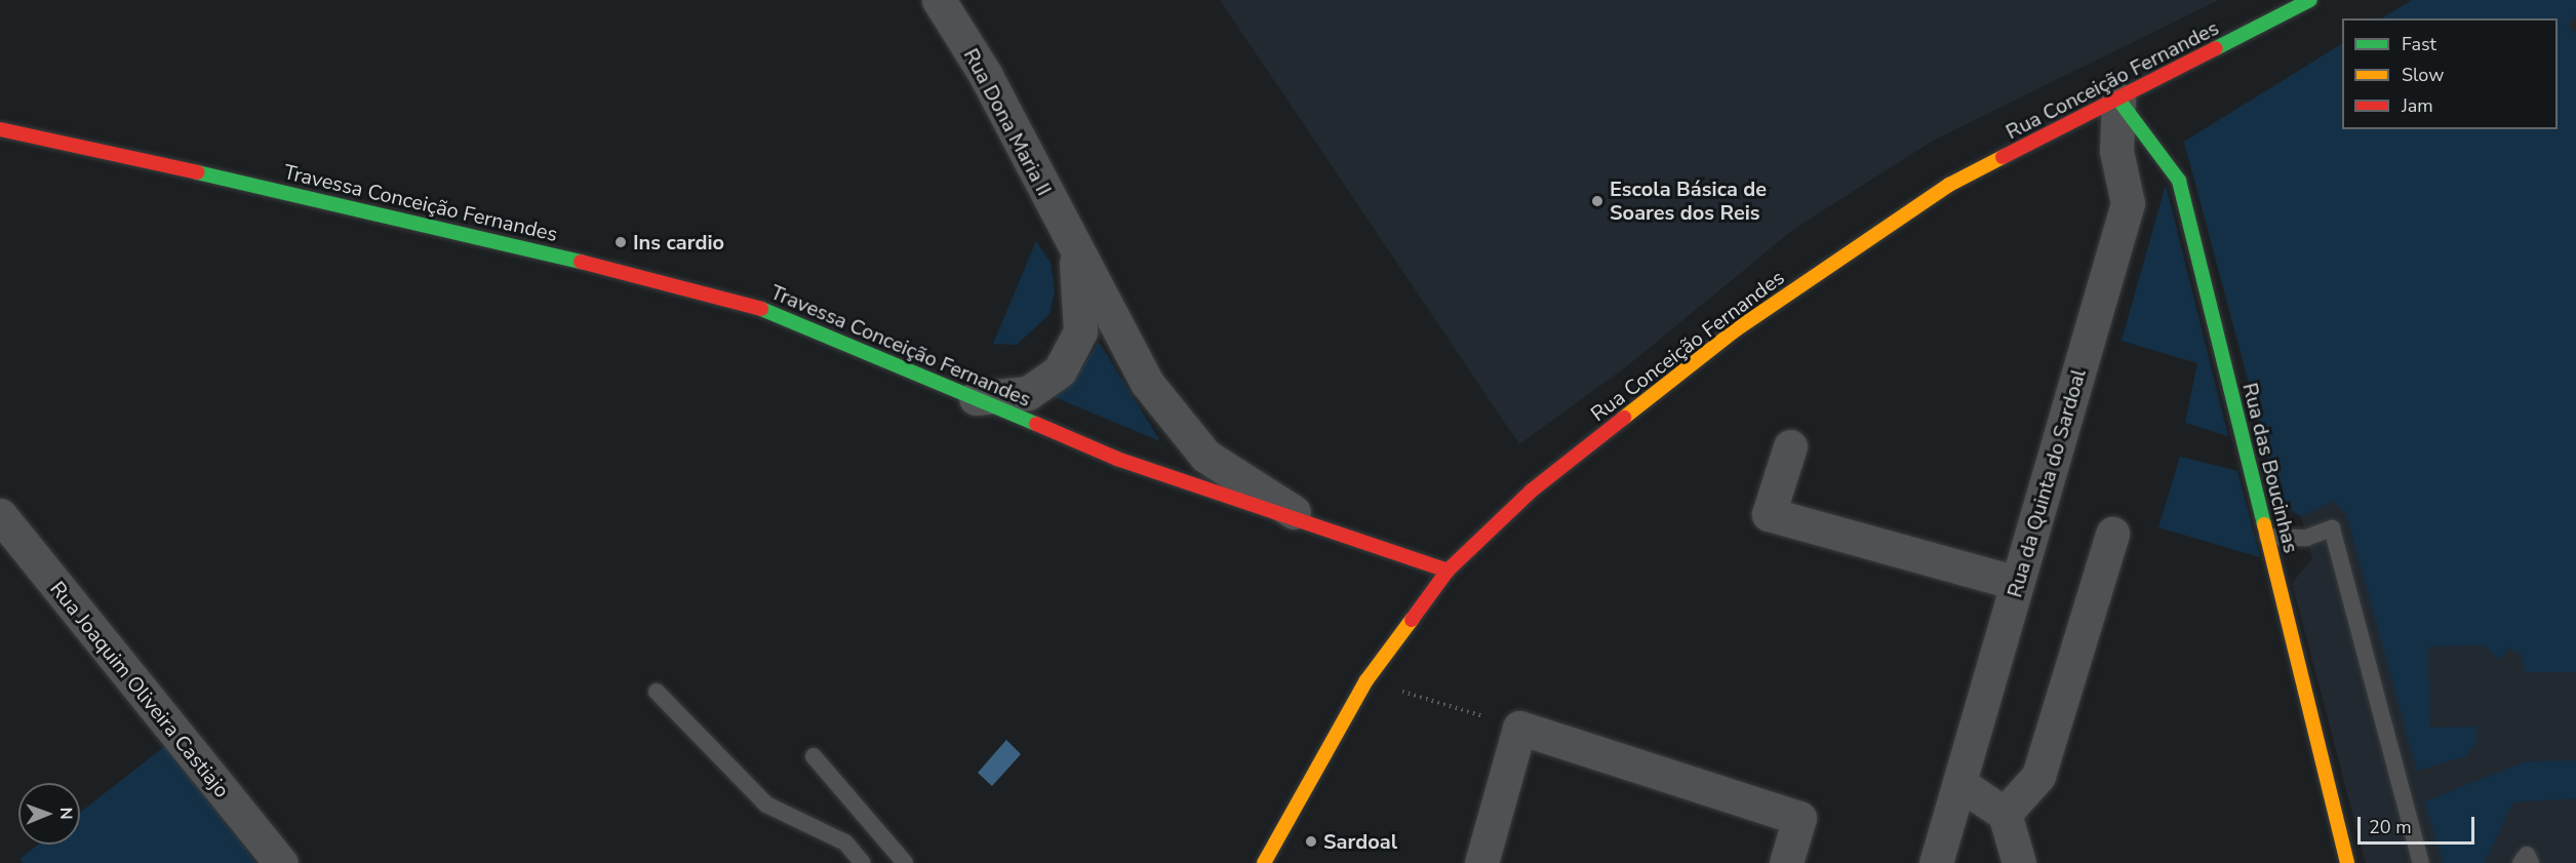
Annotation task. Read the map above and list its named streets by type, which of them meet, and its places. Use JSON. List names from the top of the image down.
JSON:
{
  "streets": {
    "street": [
      "Rua Conceição Fernandes",
      "Rua Dona Maria II",
      "Travessa Conceição Fernandes",
      "Rua das Boucinhas",
      "Rua da Quinta do Sardoal",
      "Rua Joaquim Oliveira Castiajo"
    ]
  },
  "crossings": [
    ["Rua Conceição Fernandes", "Travessa Conceição Fernandes"],
    ["Rua Conceição Fernandes", "Rua das Boucinhas"],
    ["Rua Conceição Fernandes", "Rua da Quinta do Sardoal"],
    ["Rua Dona Maria II", "Travessa Conceição Fernandes"],
    ["Rua das Boucinhas", "Rua da Quinta do Sardoal"]
  ],
  "places": ["Escola Básica de Soares dos Reis", "Ins cardio", "Sardoal"],
  "legend": ["Fast", "Slow", "Jam"],
  "scale_bar": "20 m",
  "north": "right"
}
